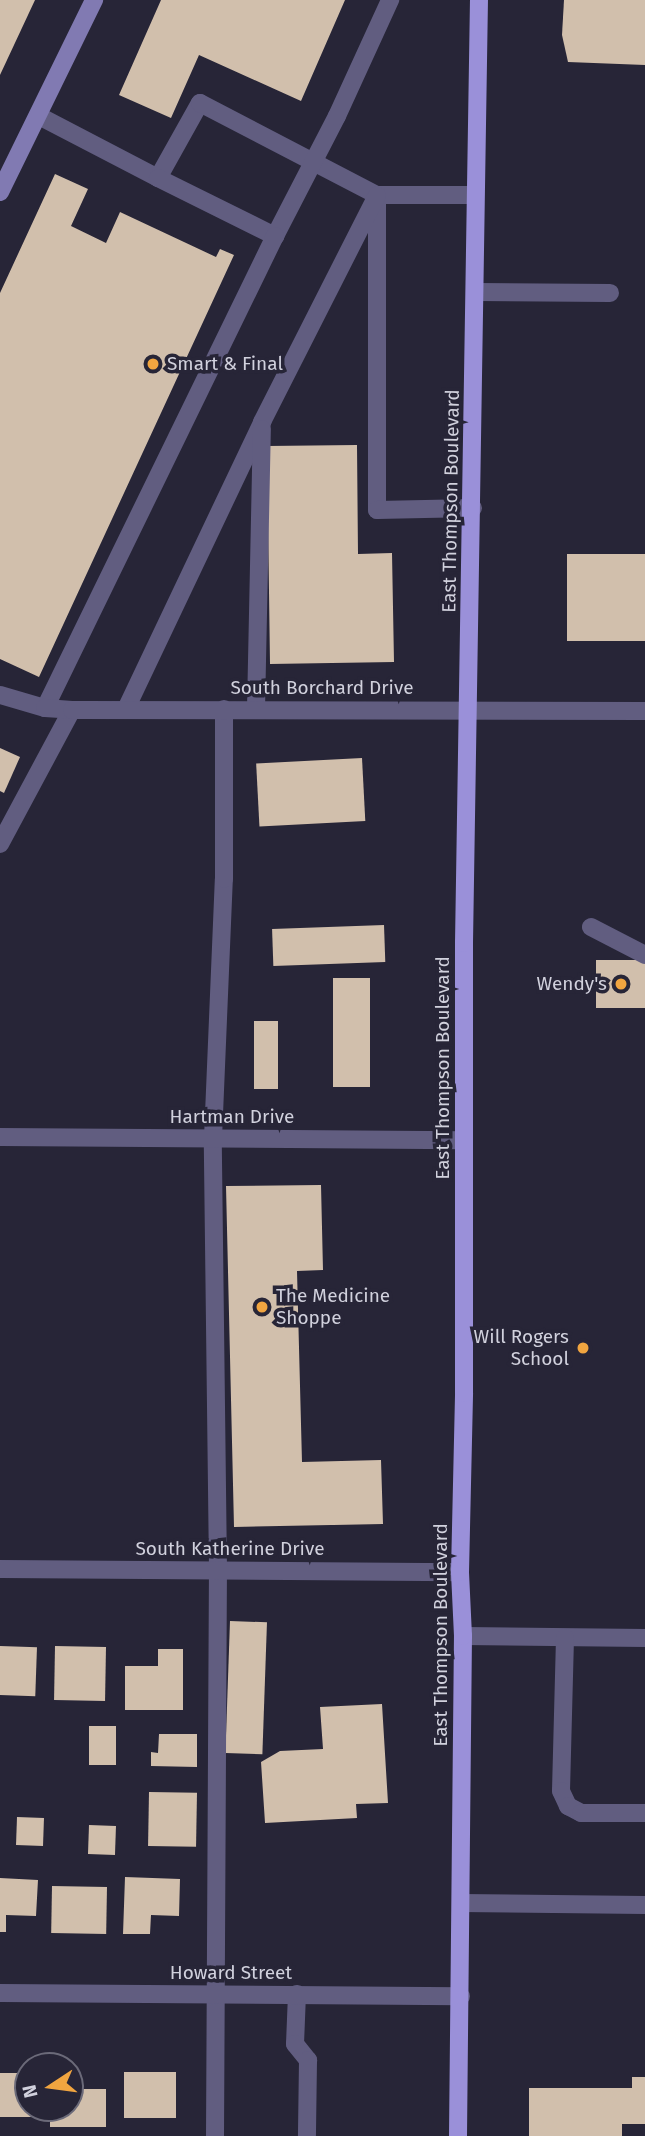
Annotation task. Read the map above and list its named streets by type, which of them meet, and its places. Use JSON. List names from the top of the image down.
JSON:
{
  "streets": {
    "main road": ["East Thompson Boulevard"],
    "street": [
      "South Borchard Drive",
      "Hartman Drive",
      "South Katherine Drive",
      "Howard Street"
    ]
  },
  "crossings": [
    ["East Thompson Boulevard", "South Borchard Drive"],
    ["East Thompson Boulevard", "Hartman Drive"],
    ["East Thompson Boulevard", "South Katherine Drive"],
    ["East Thompson Boulevard", "Howard Street"]
  ],
  "places": [
    "Smart & Final",
    "Wendy's",
    "The Medicine Shoppe",
    "Will Rogers School"
  ],
  "north": "left"
}
